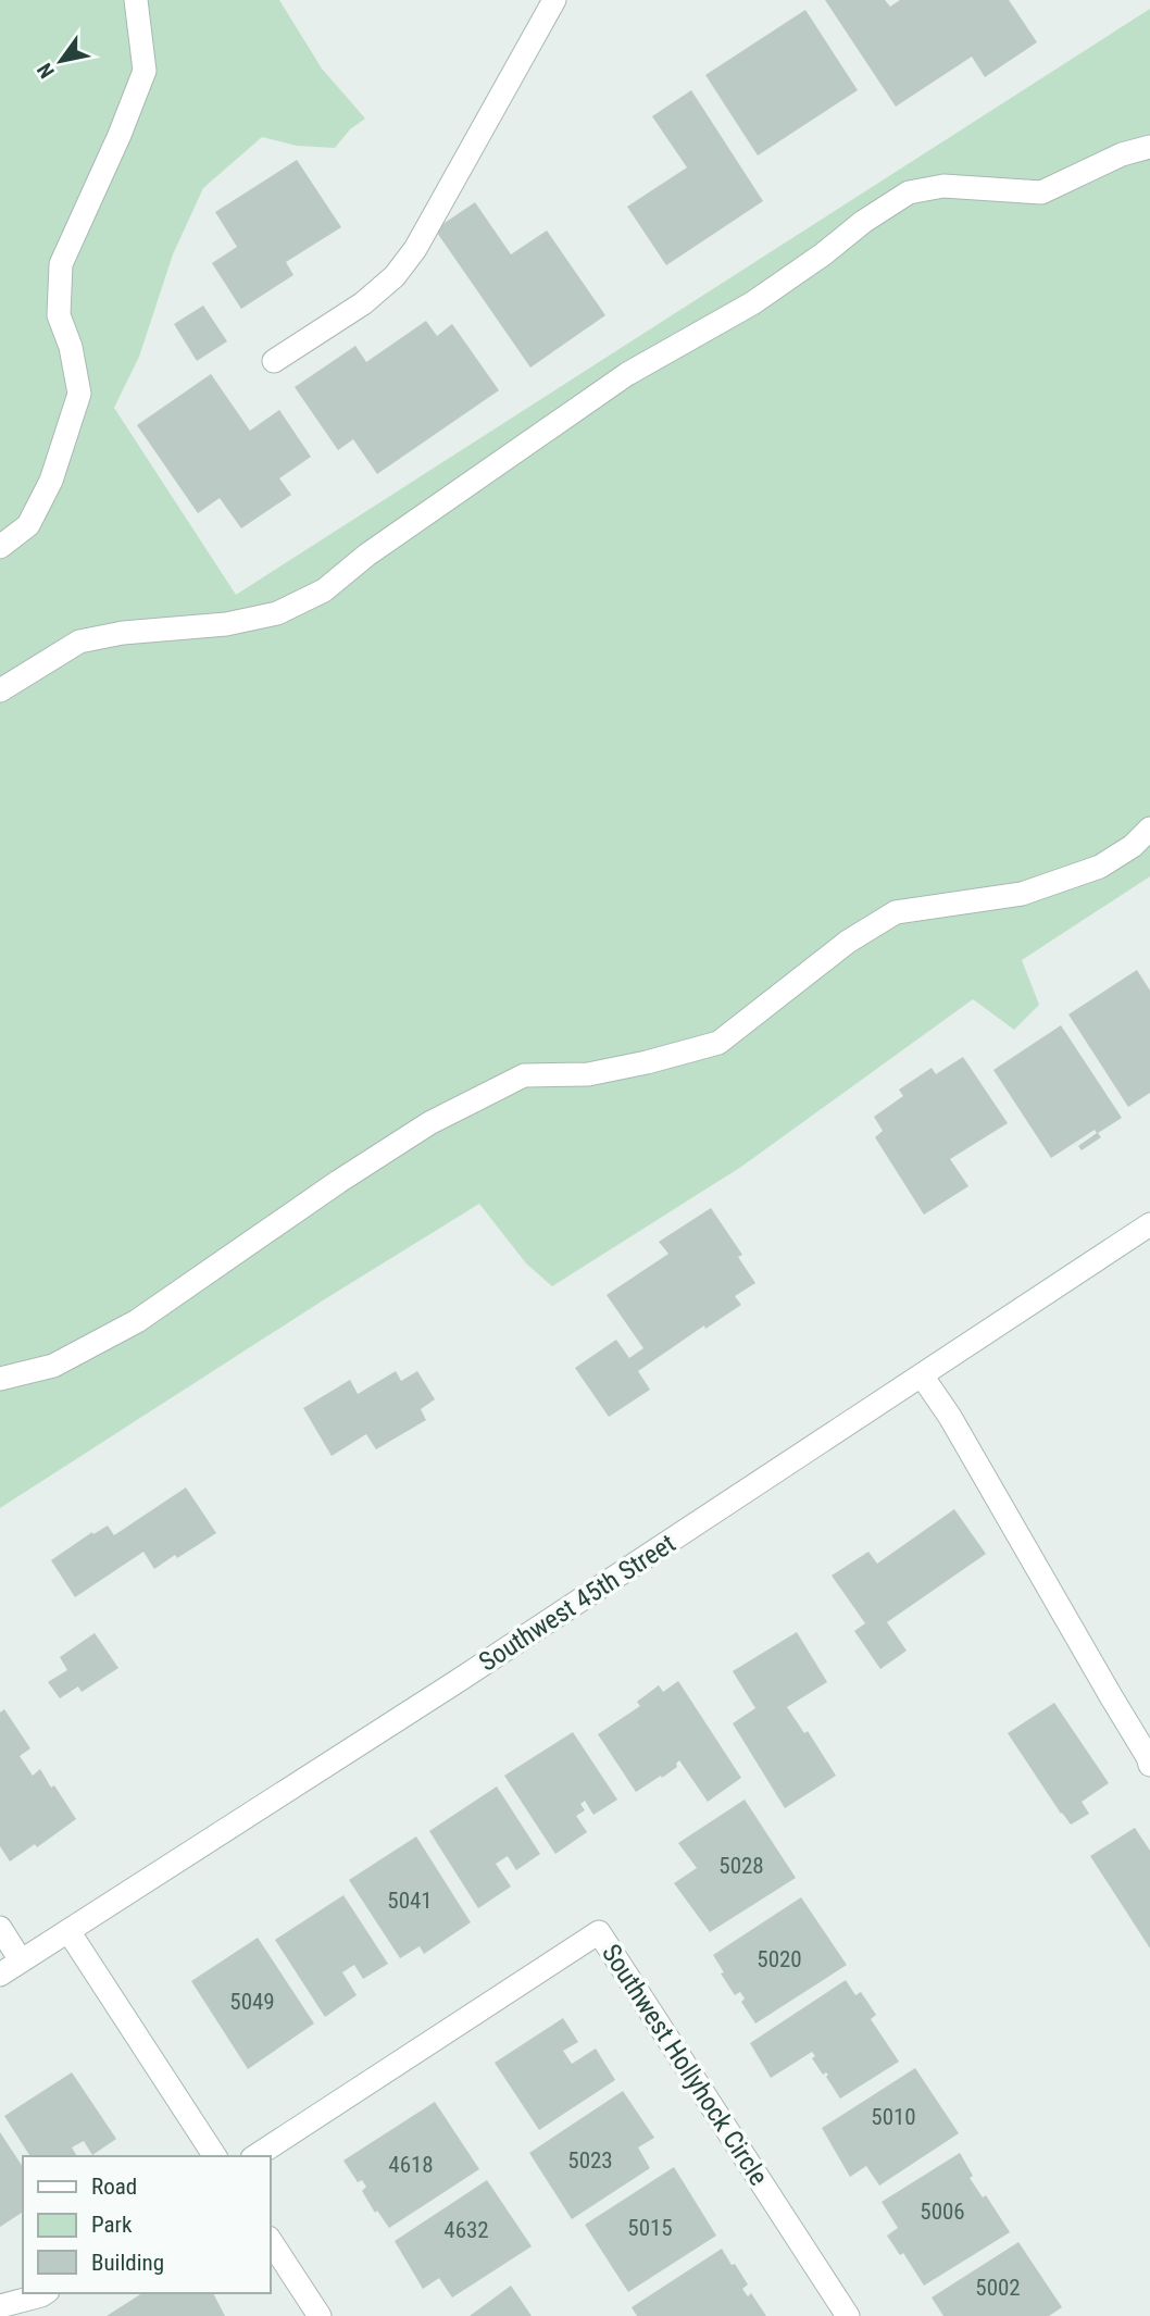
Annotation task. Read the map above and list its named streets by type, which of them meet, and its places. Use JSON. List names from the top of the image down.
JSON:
{
  "streets": {
    "street": ["Southwest 45th Street", "Southwest Hollyhock Circle"]
  },
  "house_numbers": [
    "5028",
    "5041",
    "5020",
    "5049",
    "5010",
    "5023",
    "4618",
    "5006",
    "5015",
    "4632",
    "5002"
  ],
  "legend": ["Road", "Park", "Building"],
  "north": "bottom left"
}
